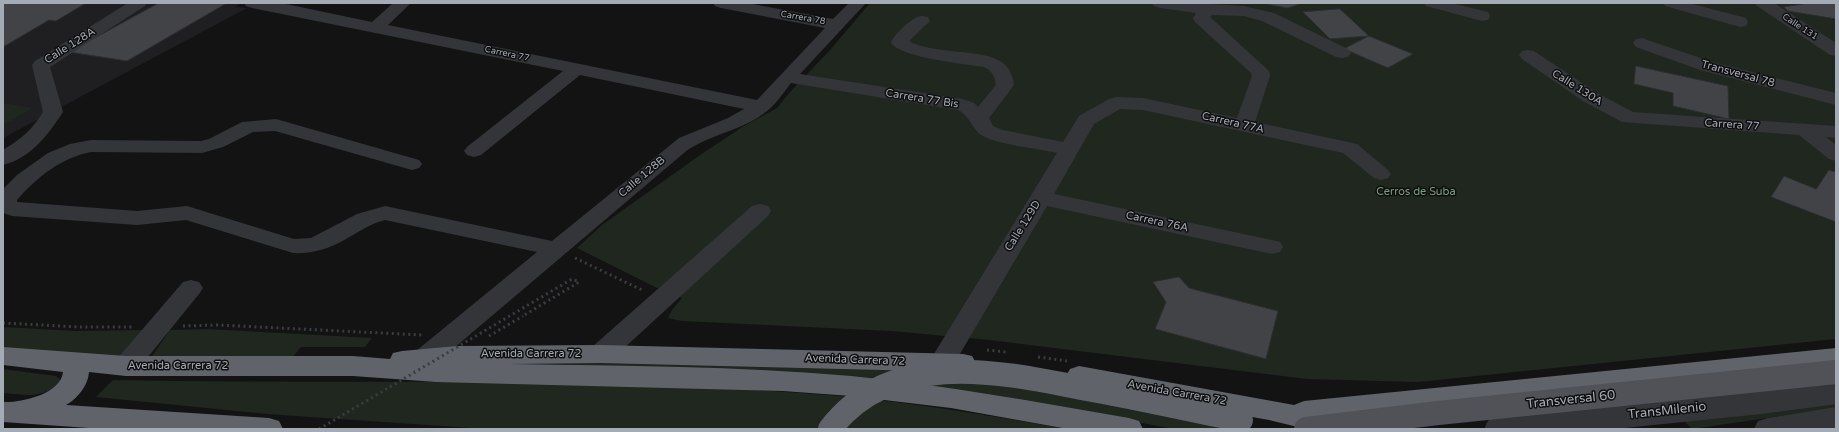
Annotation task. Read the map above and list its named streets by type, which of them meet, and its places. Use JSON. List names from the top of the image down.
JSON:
{
  "streets": {
    "highway": ["Avenida Carrera 72"],
    "main road": ["Transversal 60"],
    "street": [
      "Calle 131",
      "Calle 128A",
      "Carrera 77",
      "Transversal 78",
      "Calle 130A",
      "Carrera 77 Bis",
      "Carrera 77A",
      "Calle 128B",
      "Carrera 76A",
      "Calle 129D",
      "TransMilenio"
    ]
  },
  "crossings": [
    ["Carrera 77", "Calle 130A"],
    ["Carrera 77", "Calle 128B"],
    ["Carrera 77 Bis", "Calle 128B"],
    ["Carrera 77 Bis", "Calle 129D"],
    ["Carrera 77A", "Calle 129D"],
    ["Calle 128B", "Avenida Carrera 72"],
    ["Carrera 76A", "Calle 129D"],
    ["Calle 129D", "Avenida Carrera 72"]
  ],
  "parks": ["Cerros de Suba"]
}
